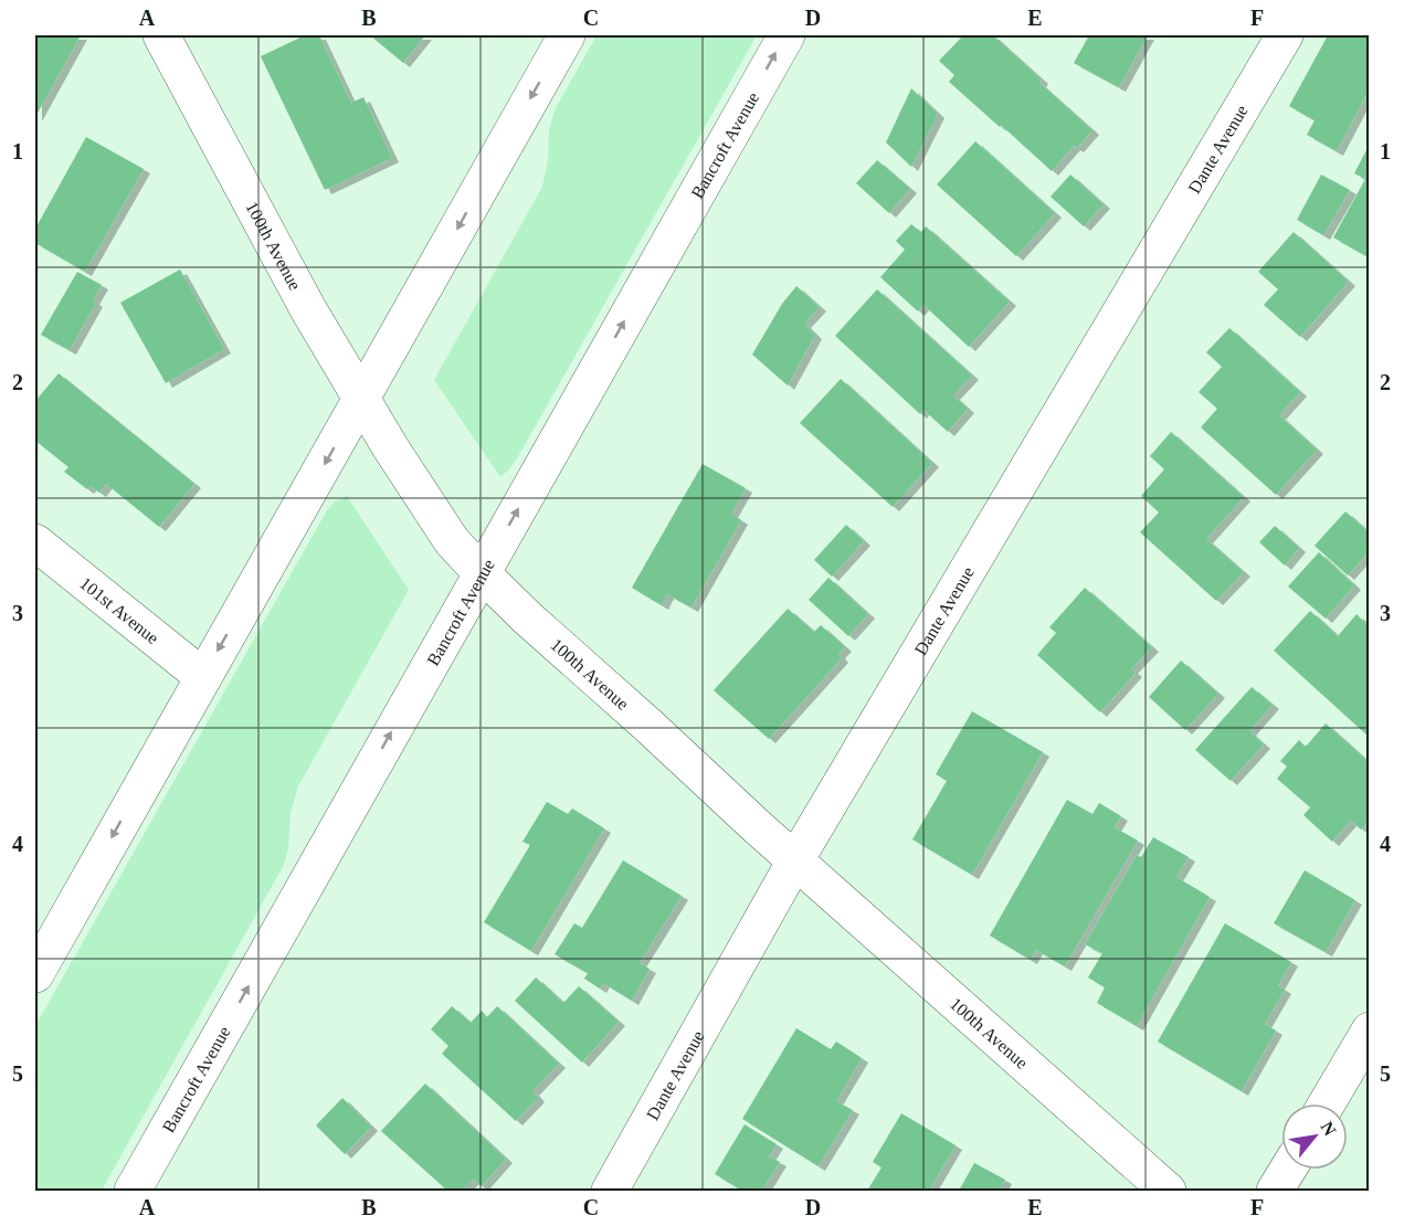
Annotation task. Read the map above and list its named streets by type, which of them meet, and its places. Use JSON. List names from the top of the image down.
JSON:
{
  "streets": {
    "street": [
      "Bancroft Avenue",
      "Dante Avenue",
      "100th Avenue",
      "101st Avenue"
    ]
  },
  "crossings": [
    ["Bancroft Avenue", "100th Avenue"],
    ["Dante Avenue", "100th Avenue"]
  ],
  "north": "top right",
  "grid": {
    "columns": [
      "A",
      "B",
      "C",
      "D",
      "E",
      "F"
    ],
    "rows": [
      "1",
      "2",
      "3",
      "4",
      "5"
    ]
  }
}
